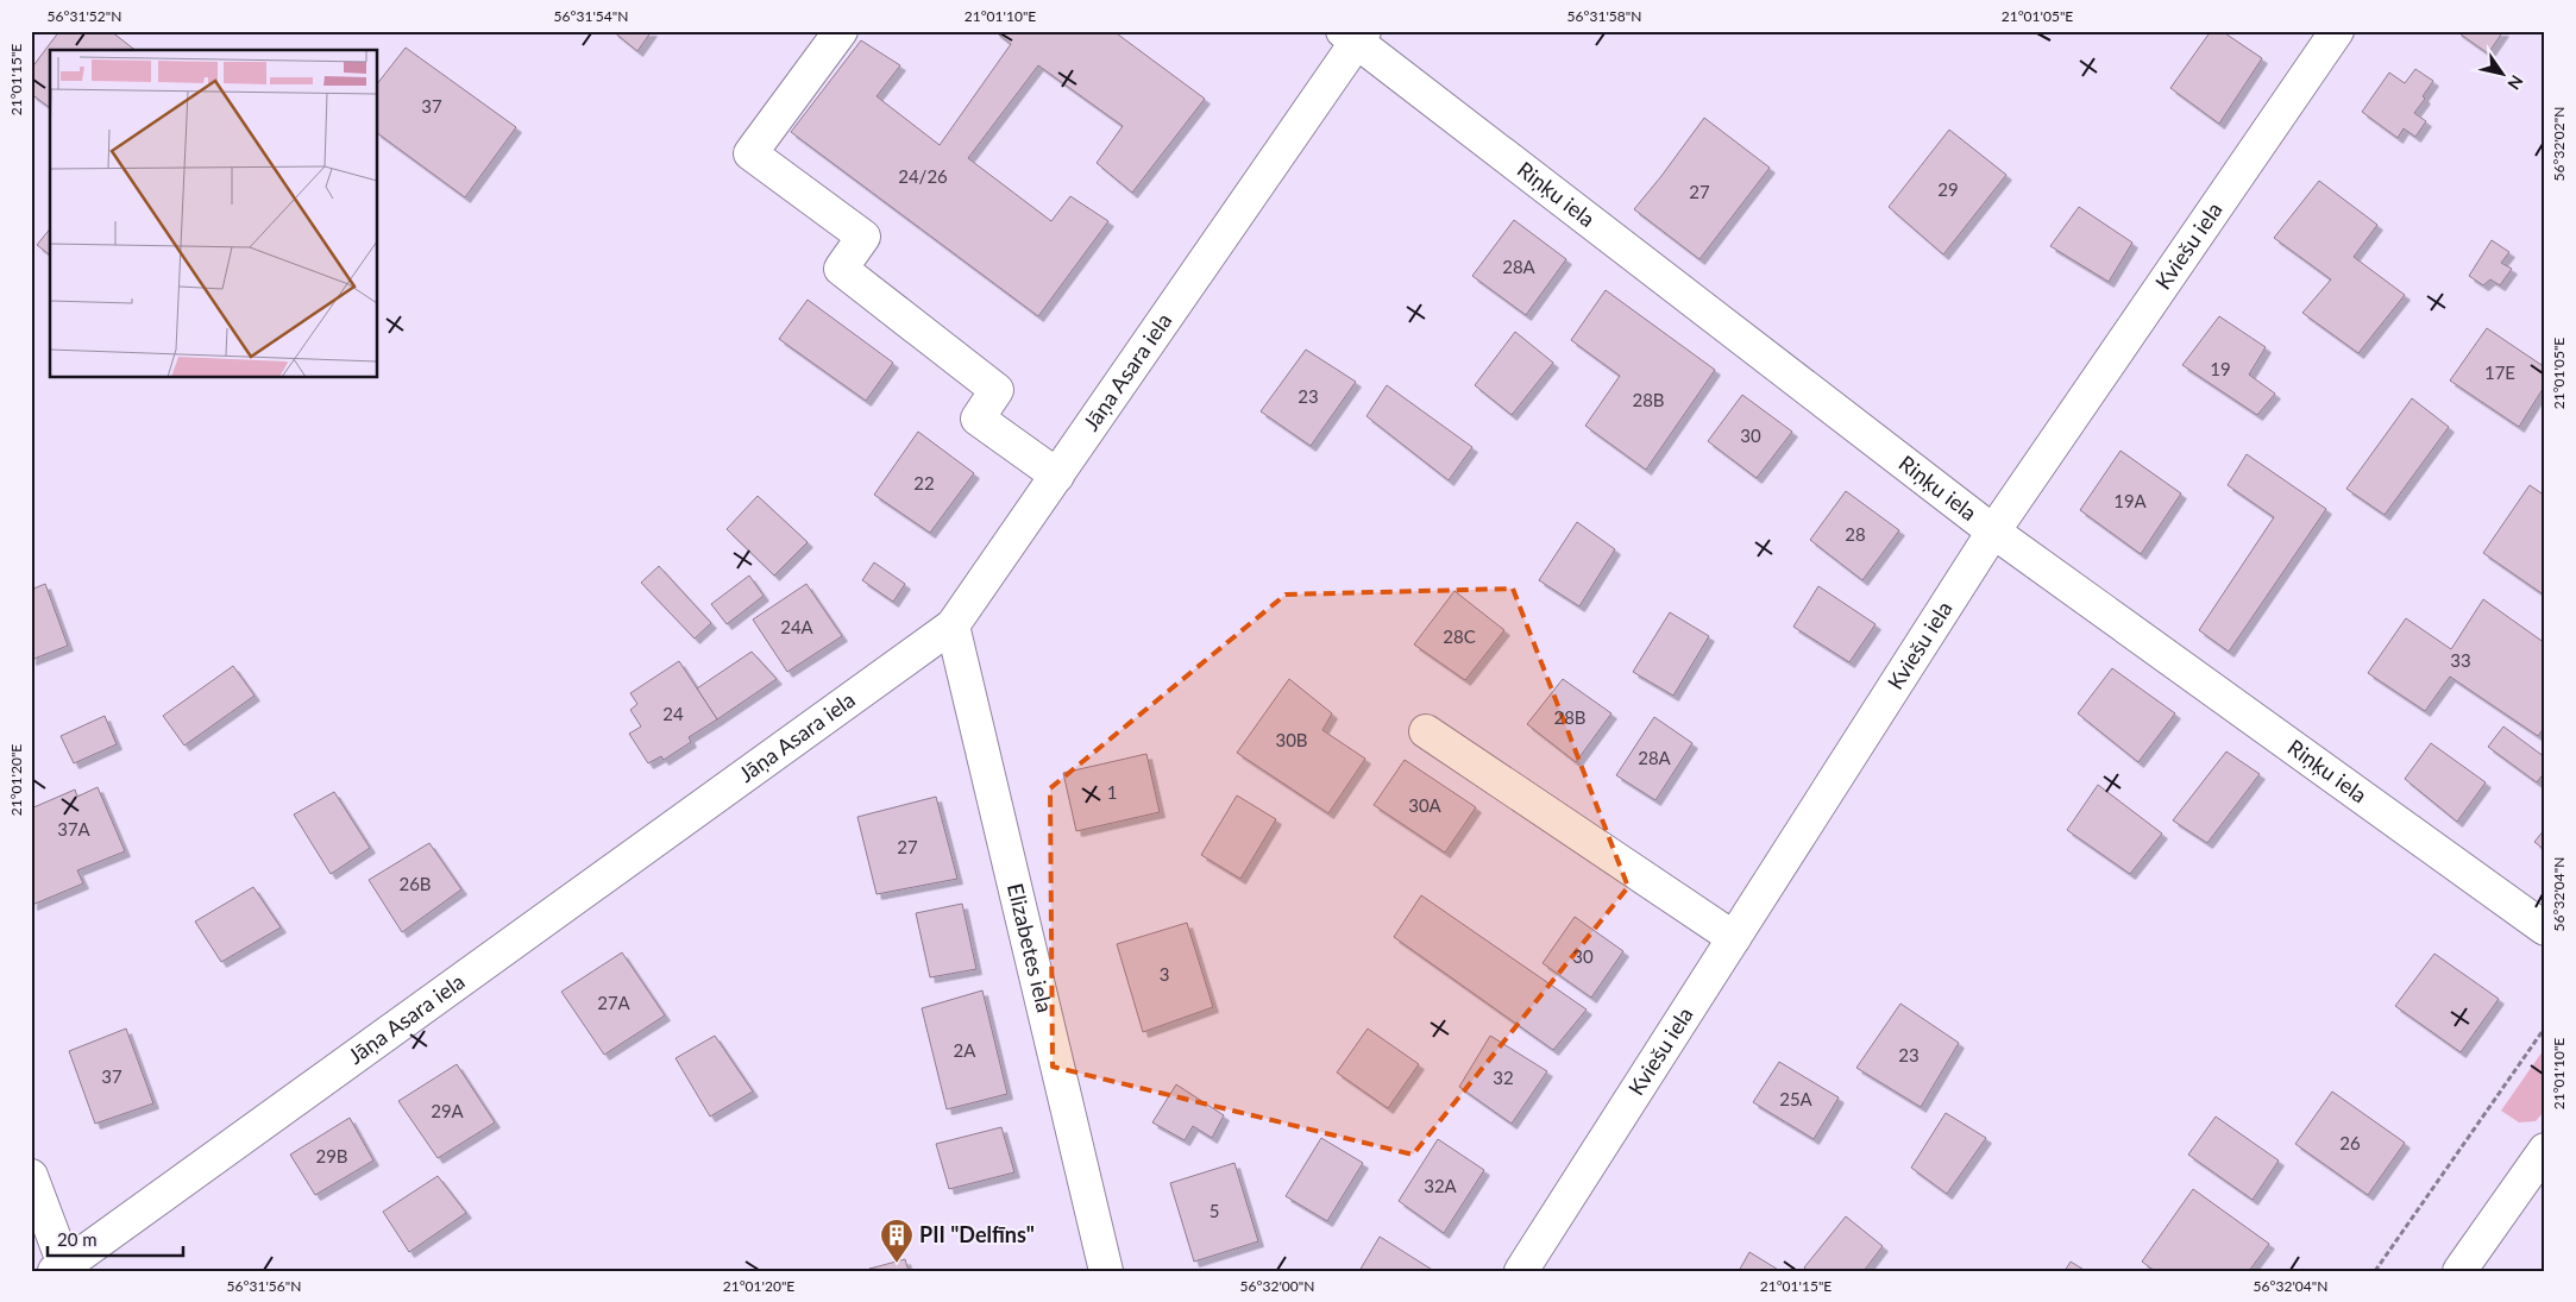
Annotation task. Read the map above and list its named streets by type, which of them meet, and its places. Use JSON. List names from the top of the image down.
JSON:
{
  "streets": {
    "street": [
      "Riņķu iela",
      "Kviešu iela",
      "Jāņa Asara iela",
      "Elizabetes iela"
    ]
  },
  "crossings": [
    ["Riņķu iela", "Kviešu iela"],
    ["Riņķu iela", "Jāņa Asara iela"],
    ["Jāņa Asara iela", "Elizabetes iela"]
  ],
  "places": {
    "building": ["PII \"Delfīns\""]
  },
  "house_numbers": [
    "37",
    "24/26",
    "29",
    "27",
    "28A",
    "19",
    "17E",
    "23",
    "28B",
    "30",
    "22",
    "19A",
    "28",
    "24A",
    "28C",
    "33",
    "24",
    "28B",
    "30B",
    "28A",
    "1",
    "30A",
    "37A",
    "27",
    "26B",
    "30",
    "3",
    "27A",
    "2A",
    "23",
    "37",
    "32",
    "25A",
    "29A",
    "26",
    "29B",
    "32A",
    "5"
  ],
  "scale_bar": "20 m",
  "north": "bottom right",
  "coordinates": [
    "56°31'52\"N",
    "56°31'54\"N",
    "21°01'10\"E",
    "56°31'58\"N",
    "21°01'05\"E",
    "21°01'15\"E",
    "56°32'02\"N",
    "21°01'20\"E",
    "56°32'04\"N",
    "56°31'56\"N",
    "56°32'00\"N"
  ]
}
